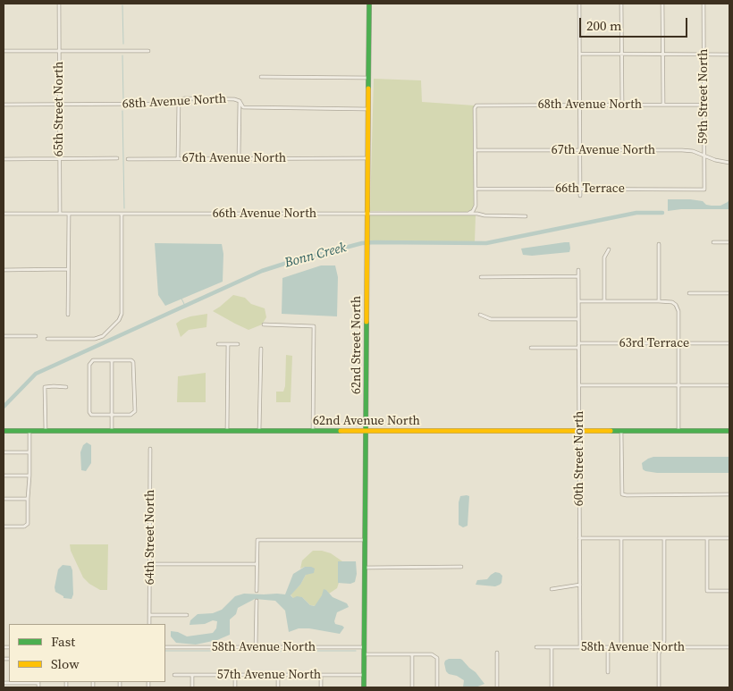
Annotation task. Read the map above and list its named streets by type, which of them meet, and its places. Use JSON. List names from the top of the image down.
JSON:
{
  "streets": {
    "street": [
      "59th Street North",
      "68th Avenue North",
      "65th Street North",
      "67th Avenue North",
      "66th Terrace",
      "66th Avenue North",
      "63rd Terrace",
      "62nd Street North",
      "62nd Avenue North",
      "60th Street North",
      "64th Street North",
      "58th Avenue North",
      "57th Avenue North"
    ]
  },
  "crossings": [
    ["59th Street North", "68th Avenue North"],
    ["59th Street North", "67th Avenue North"],
    ["59th Street North", "66th Terrace"],
    ["68th Avenue North", "65th Street North"],
    ["68th Avenue North", "67th Avenue North"],
    ["68th Avenue North", "62nd Street North"],
    ["65th Street North", "66th Avenue North"],
    ["67th Avenue North", "62nd Street North"],
    ["66th Avenue North", "62nd Street North"],
    ["63rd Terrace", "60th Street North"],
    ["62nd Street North", "62nd Avenue North"],
    ["62nd Street North", "58th Avenue North"],
    ["62nd Street North", "57th Avenue North"],
    ["62nd Avenue North", "60th Street North"],
    ["60th Street North", "58th Avenue North"]
  ],
  "water": ["Bonn Creek"],
  "legend": ["Fast", "Slow"],
  "scale_bar": "200 m"
}
